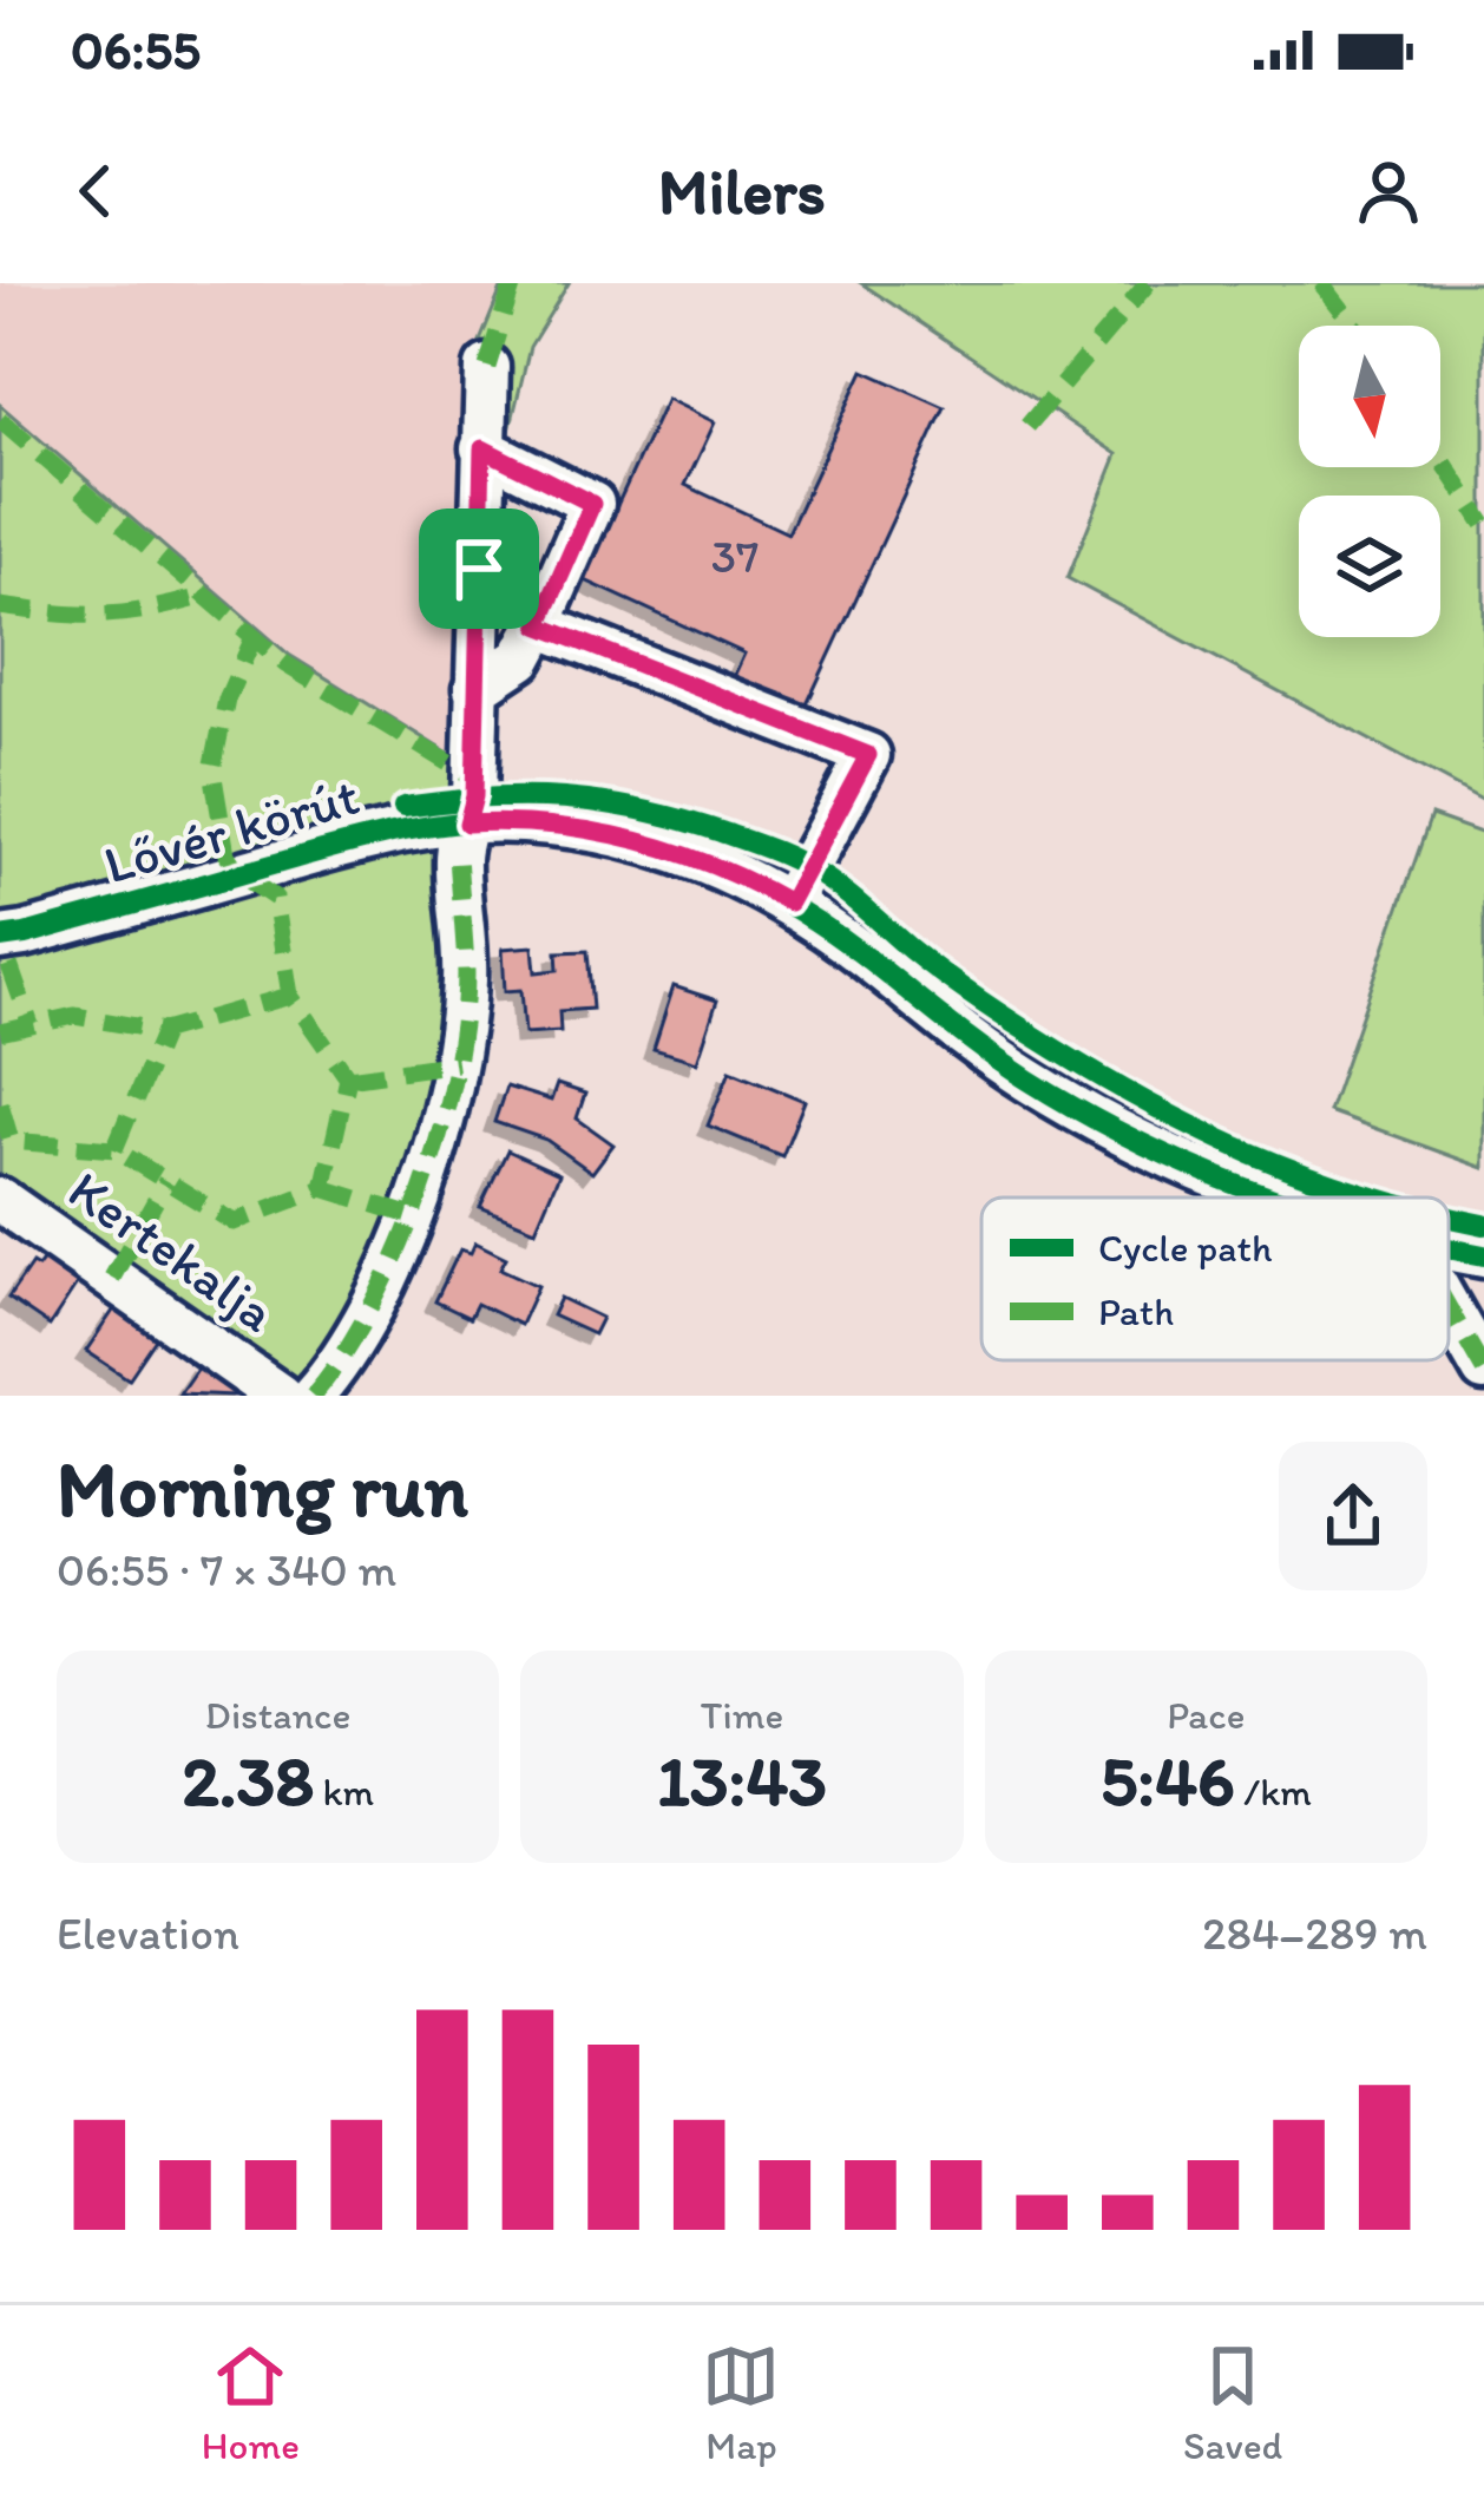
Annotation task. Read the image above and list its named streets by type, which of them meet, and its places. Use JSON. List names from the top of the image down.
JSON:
{
  "streets": {
    "street": ["Lővér körút", "Kertekalja"]
  },
  "house_numbers": ["37"],
  "legend": ["Cycle path", "Path"],
  "north": "bottom",
  "page": {
    "status": "06:55",
    "header": "Milers",
    "heading": ["Morning run", "06:55 · 7 × 340 m"],
    "stats": [
      ["Distance", "2.38 km"],
      ["Time", "13:43"],
      ["Pace", "5:46 /km"]
    ],
    "chart": ["Elevation", "284–289 m"],
    "tabs": ["Home", "Map", "Saved"]
  }
}
